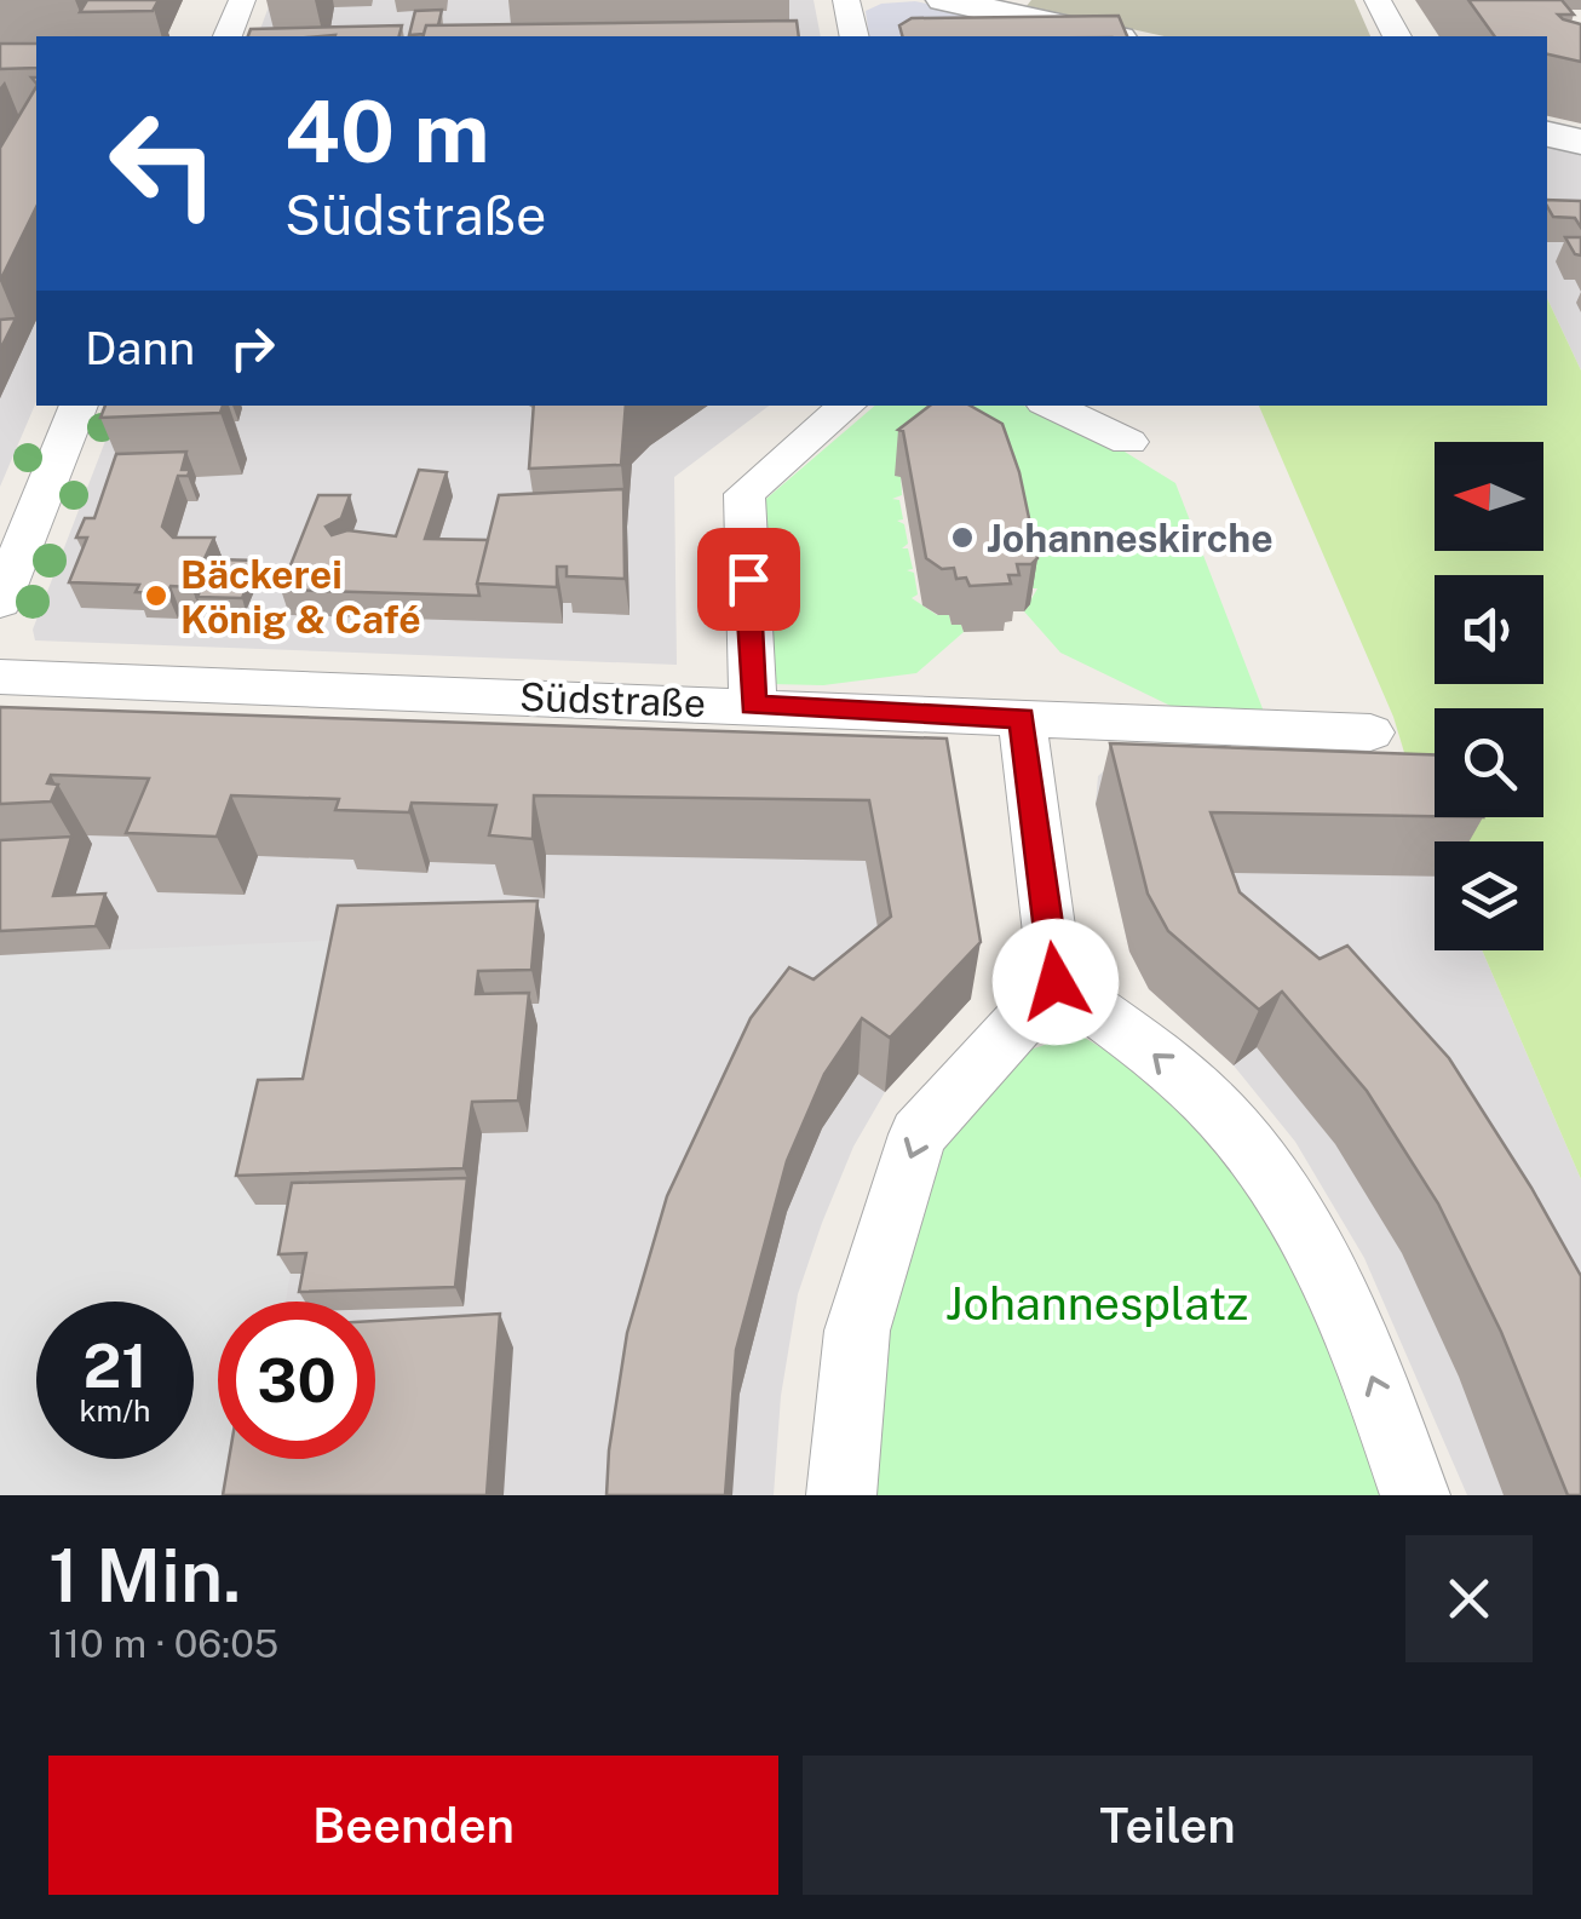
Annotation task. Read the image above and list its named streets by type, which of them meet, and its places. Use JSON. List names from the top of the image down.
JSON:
{
  "streets": {
    "street": ["Südstraße"]
  },
  "parks": ["Johannesplatz"],
  "places": ["Johanneskirche", "Bäckerei König & Café"],
  "north": "left",
  "page": {
    "turn": ["40 m", "Südstraße"],
    "then": "Dann",
    "speed": "21 km/h",
    "limit": "30",
    "heading": ["1 Min.", "110 m · 06:05"],
    "buttons": ["Beenden", "Teilen"]
  }
}
